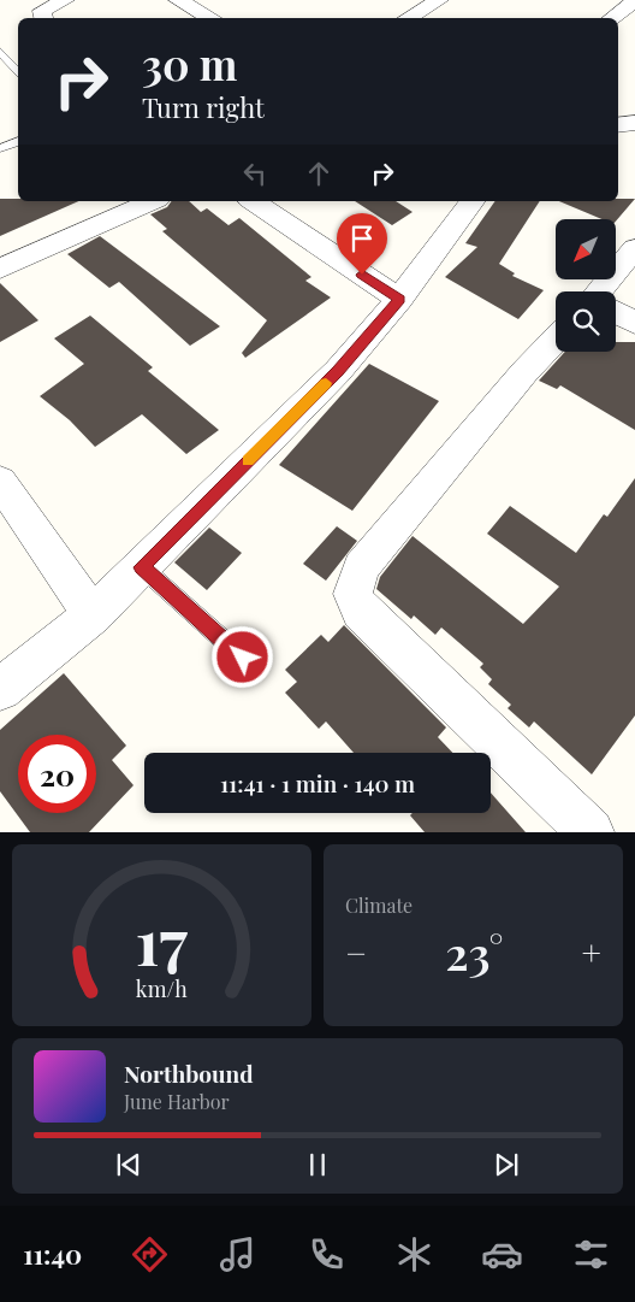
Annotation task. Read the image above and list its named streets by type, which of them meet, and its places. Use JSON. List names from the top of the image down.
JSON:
{
  "north": "bottom left",
  "page": {
    "turn": ["30 m", "Turn right"],
    "limit": "20",
    "trip": "11:41 · 1 min · 140 m",
    "tile": "Climate",
    "heat": ["−", "23°", "+"],
    "song": ["Northbound", "June Harbor"],
    "tabs": "11:40",
    "gauge": ["17", "km/h"]
  }
}
